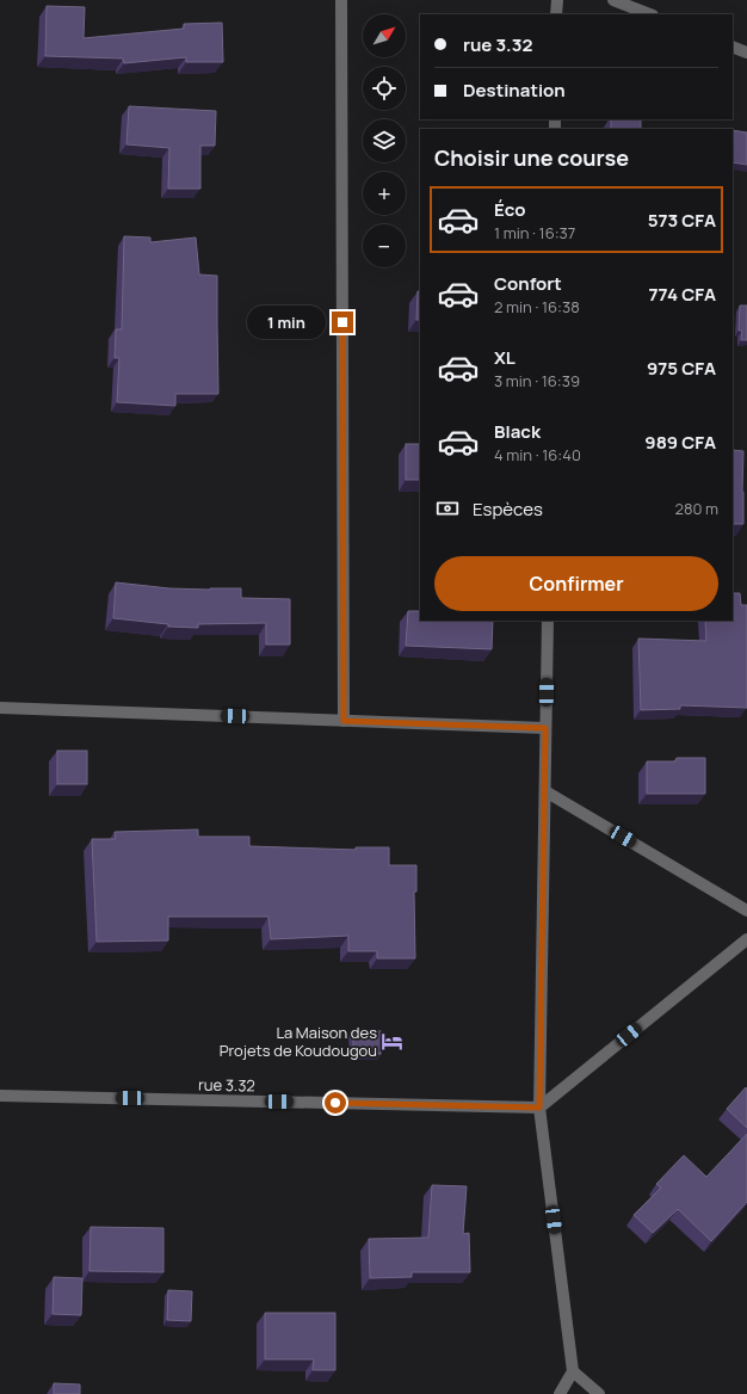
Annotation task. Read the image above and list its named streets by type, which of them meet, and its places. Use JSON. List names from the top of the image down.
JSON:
{
  "streets": {
    "street": ["rue 3.32"]
  },
  "places": {
    "hotel": ["La Maison des Projets de Koudougou"]
  },
  "north": "top right",
  "page": {
    "map_buttons": ["+", "−"],
    "banner": ["rue 3.32", "Destination"],
    "heading": "Choisir une course",
    "list": [
      {
        "name": "Éco",
        "note": "1 min · 16:37",
        "value": "573 CFA"
      },
      {
        "name": "Confort",
        "note": "2 min · 16:38",
        "value": "774 CFA"
      },
      {
        "name": "XL",
        "note": "3 min · 16:39",
        "value": "975 CFA"
      },
      {
        "name": "Black",
        "note": "4 min · 16:40",
        "value": "989 CFA"
      }
    ],
    "bubble": "1 min",
    "pay": ["Espèces", "280 m"],
    "buttons": "Confirmer"
  }
}
